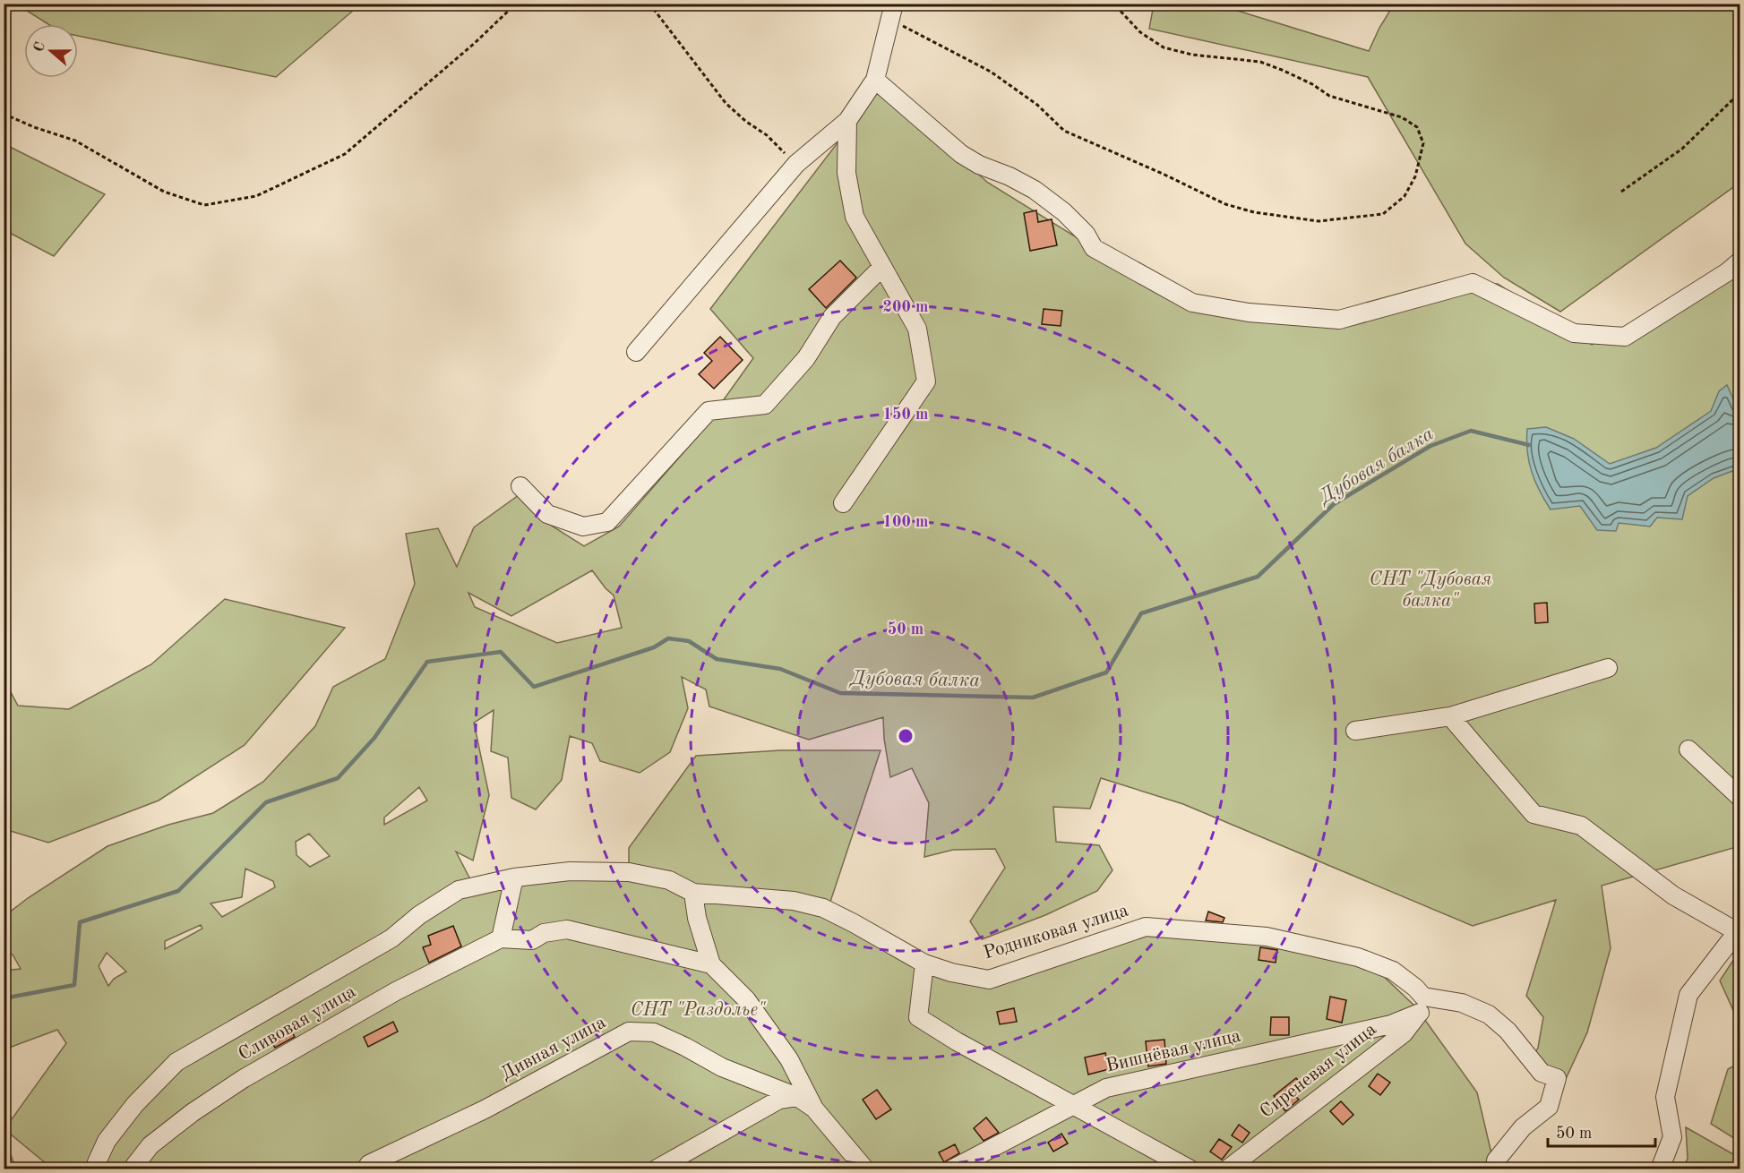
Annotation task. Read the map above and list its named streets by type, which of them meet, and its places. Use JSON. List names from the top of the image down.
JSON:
{
  "streets": {
    "street": [
      "Родниковая улица",
      "Сливовая улица",
      "Дивная улица",
      "Вишнёвая улица",
      "Сиреневая улица"
    ]
  },
  "crossings": [
    ["Родниковая улица", "Вишнёвая улица"],
    ["Родниковая улица", "Сиреневая улица"],
    ["Вишнёвая улица", "Сиреневая улица"]
  ],
  "water": ["Дубовая балка"],
  "parks": ["СНТ \"Дубовая балка\"", "СНТ \"Раздолье\""],
  "scale_bar": "50 m",
  "north": "left",
  "rings": [
    "200 m",
    "150 m",
    "100 m",
    "50 m"
  ]
}
